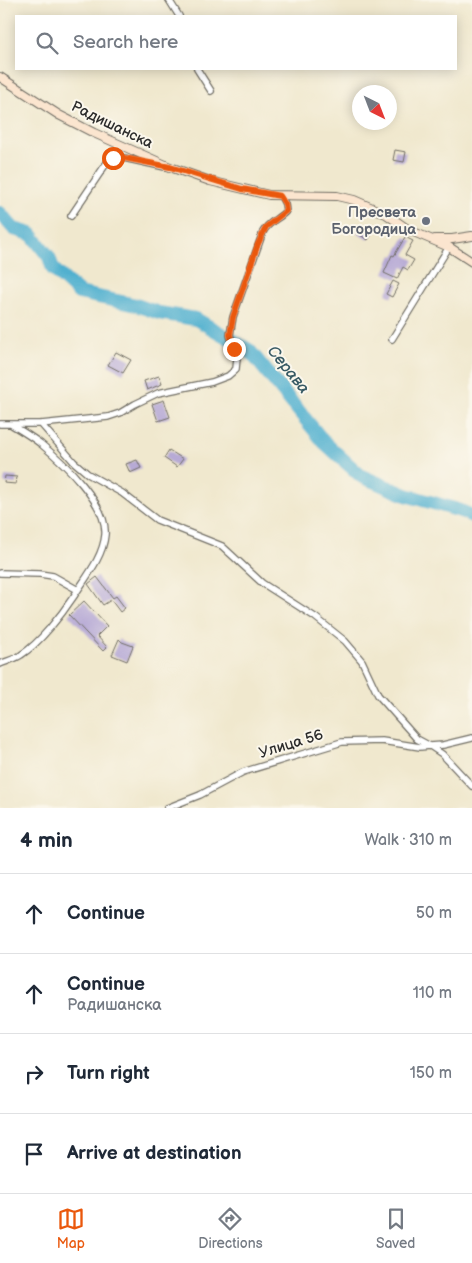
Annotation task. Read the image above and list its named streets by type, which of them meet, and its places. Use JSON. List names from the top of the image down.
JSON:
{
  "streets": {
    "street": ["Радишанска", "Улица 56"]
  },
  "water": ["Серава"],
  "places": ["Пресвета Богородица"],
  "north": "bottom right",
  "page": {
    "search": "Search here",
    "heading": ["4 min", "Walk · 310 m"],
    "list": [
      ["Continue", "50 m"],
      ["Continue", "Радишанска", "110 m"],
      ["Turn right", "150 m"],
      "Arrive at destination"
    ],
    "nav": ["Map", "Directions", "Saved"]
  }
}
